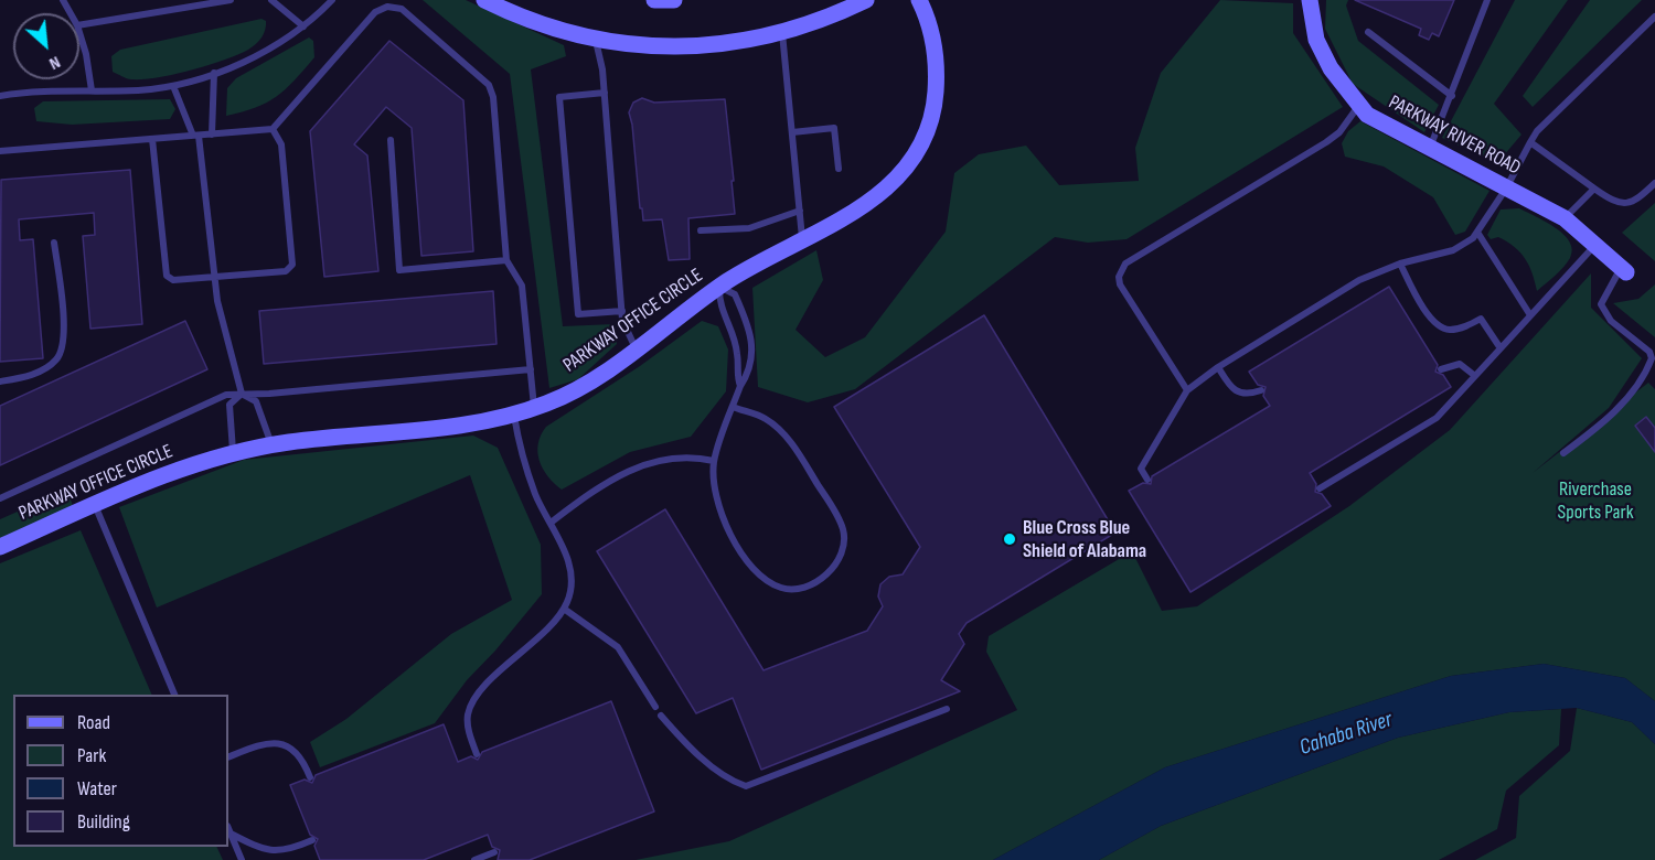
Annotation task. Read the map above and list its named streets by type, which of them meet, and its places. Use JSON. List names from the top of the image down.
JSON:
{
  "streets": {
    "street": ["PARKWAY RIVER ROAD", "PARKWAY OFFICE CIRCLE"]
  },
  "water": ["Cahaba River"],
  "parks": ["Riverchase Sports Park"],
  "places": ["Blue Cross Blue Shield of Alabama"],
  "legend": [
    "Road",
    "Park",
    "Water",
    "Building"
  ],
  "north": "bottom right"
}
